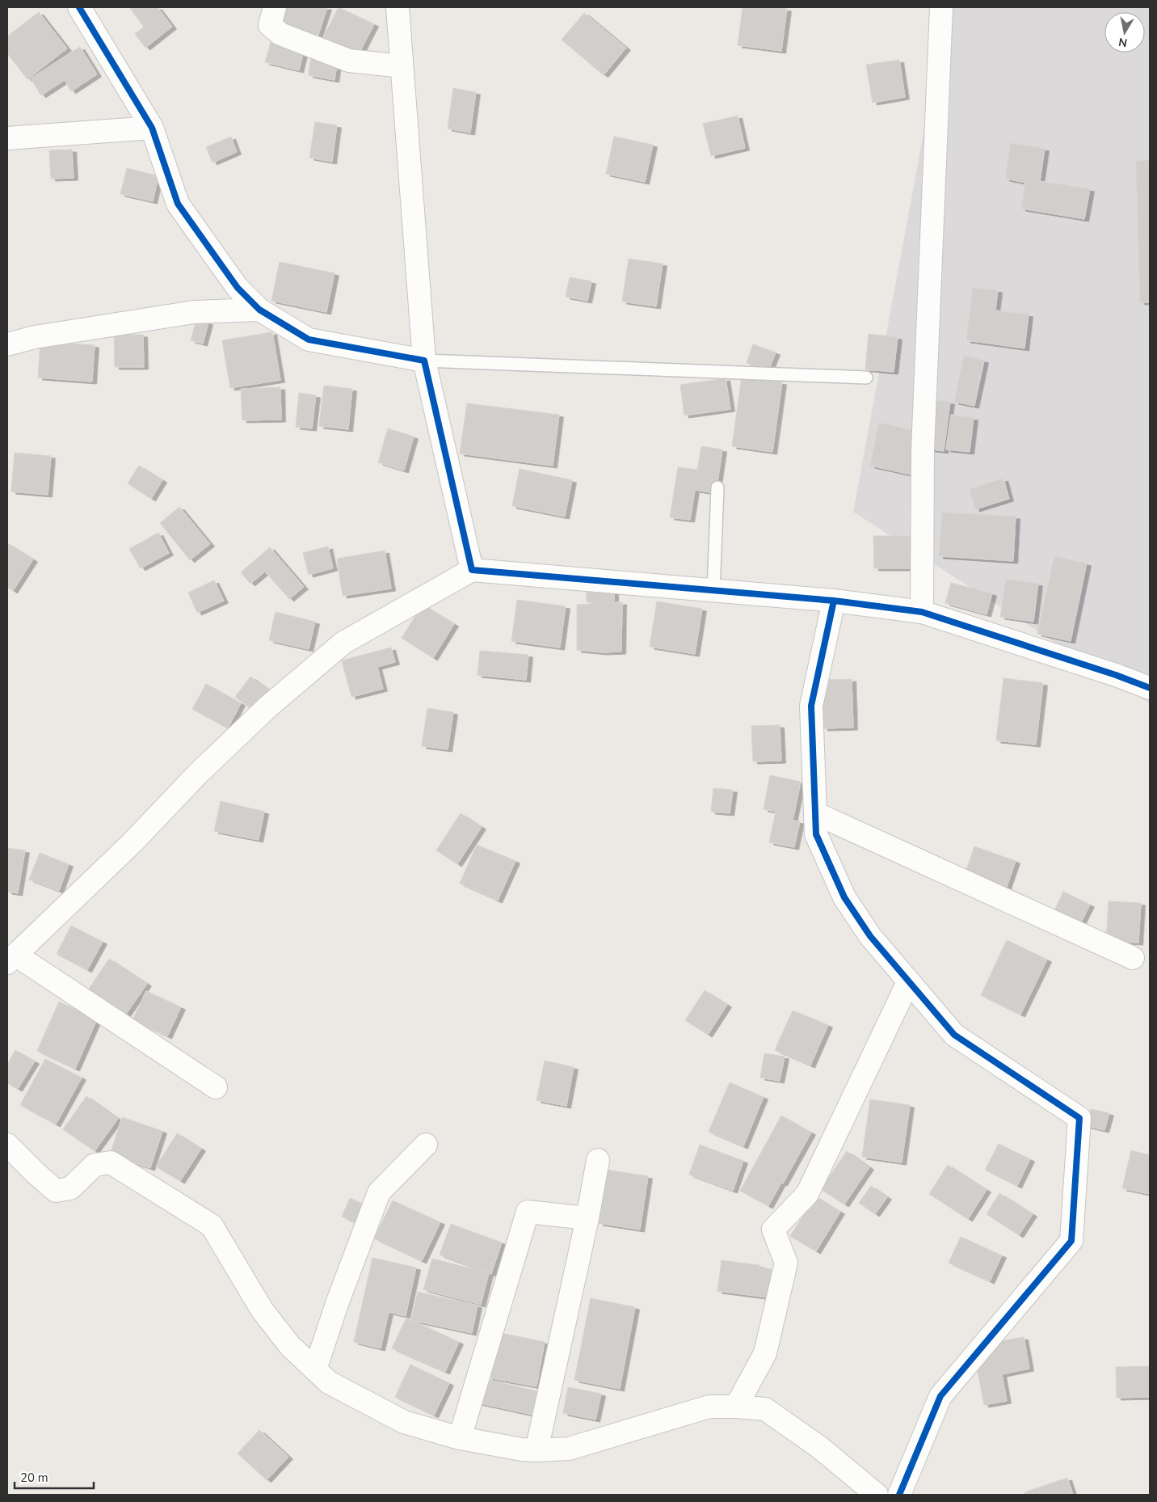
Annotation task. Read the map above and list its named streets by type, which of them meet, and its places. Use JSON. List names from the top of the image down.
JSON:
{
  "scale_bar": "20 m",
  "north": "bottom"
}
